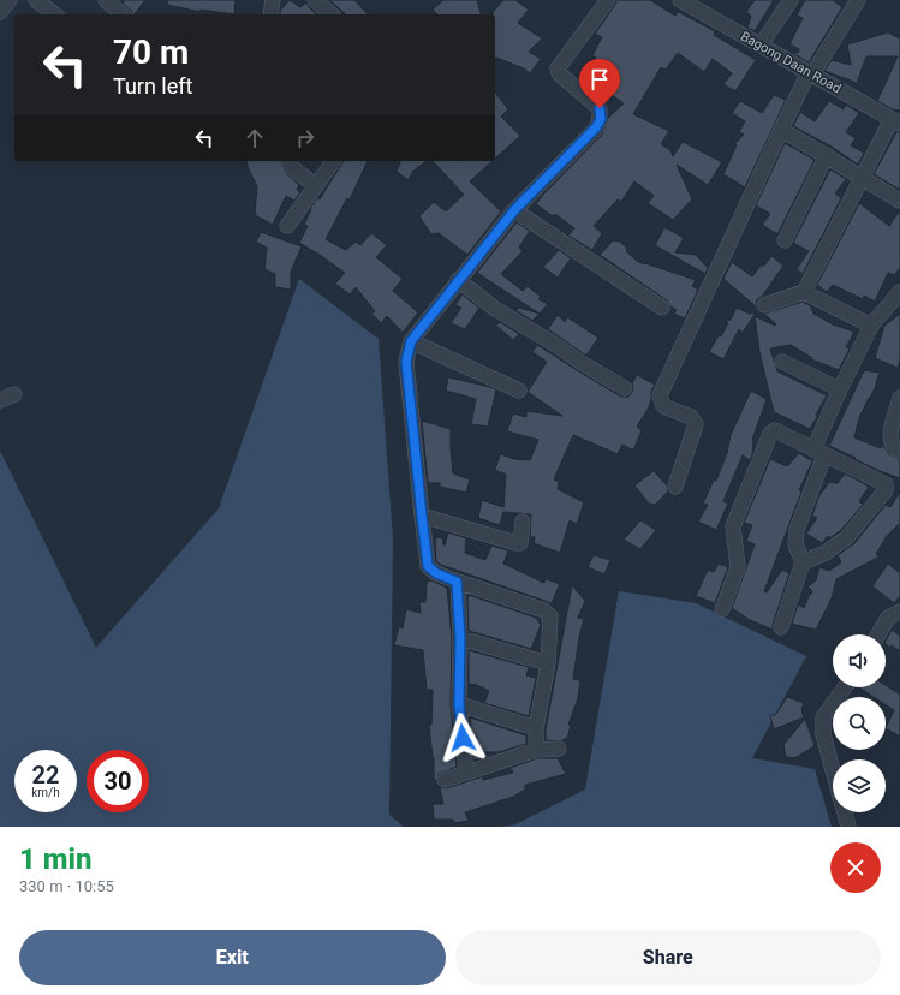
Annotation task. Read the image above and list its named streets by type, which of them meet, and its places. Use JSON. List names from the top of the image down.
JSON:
{
  "streets": {
    "street": ["Bagong Daan Road"]
  },
  "page": {
    "turn": ["70 m", "Turn left"],
    "speed": "22 km/h",
    "limit": "30",
    "heading": ["1 min", "330 m · 10:55"],
    "buttons": ["Exit", "Share"]
  }
}
